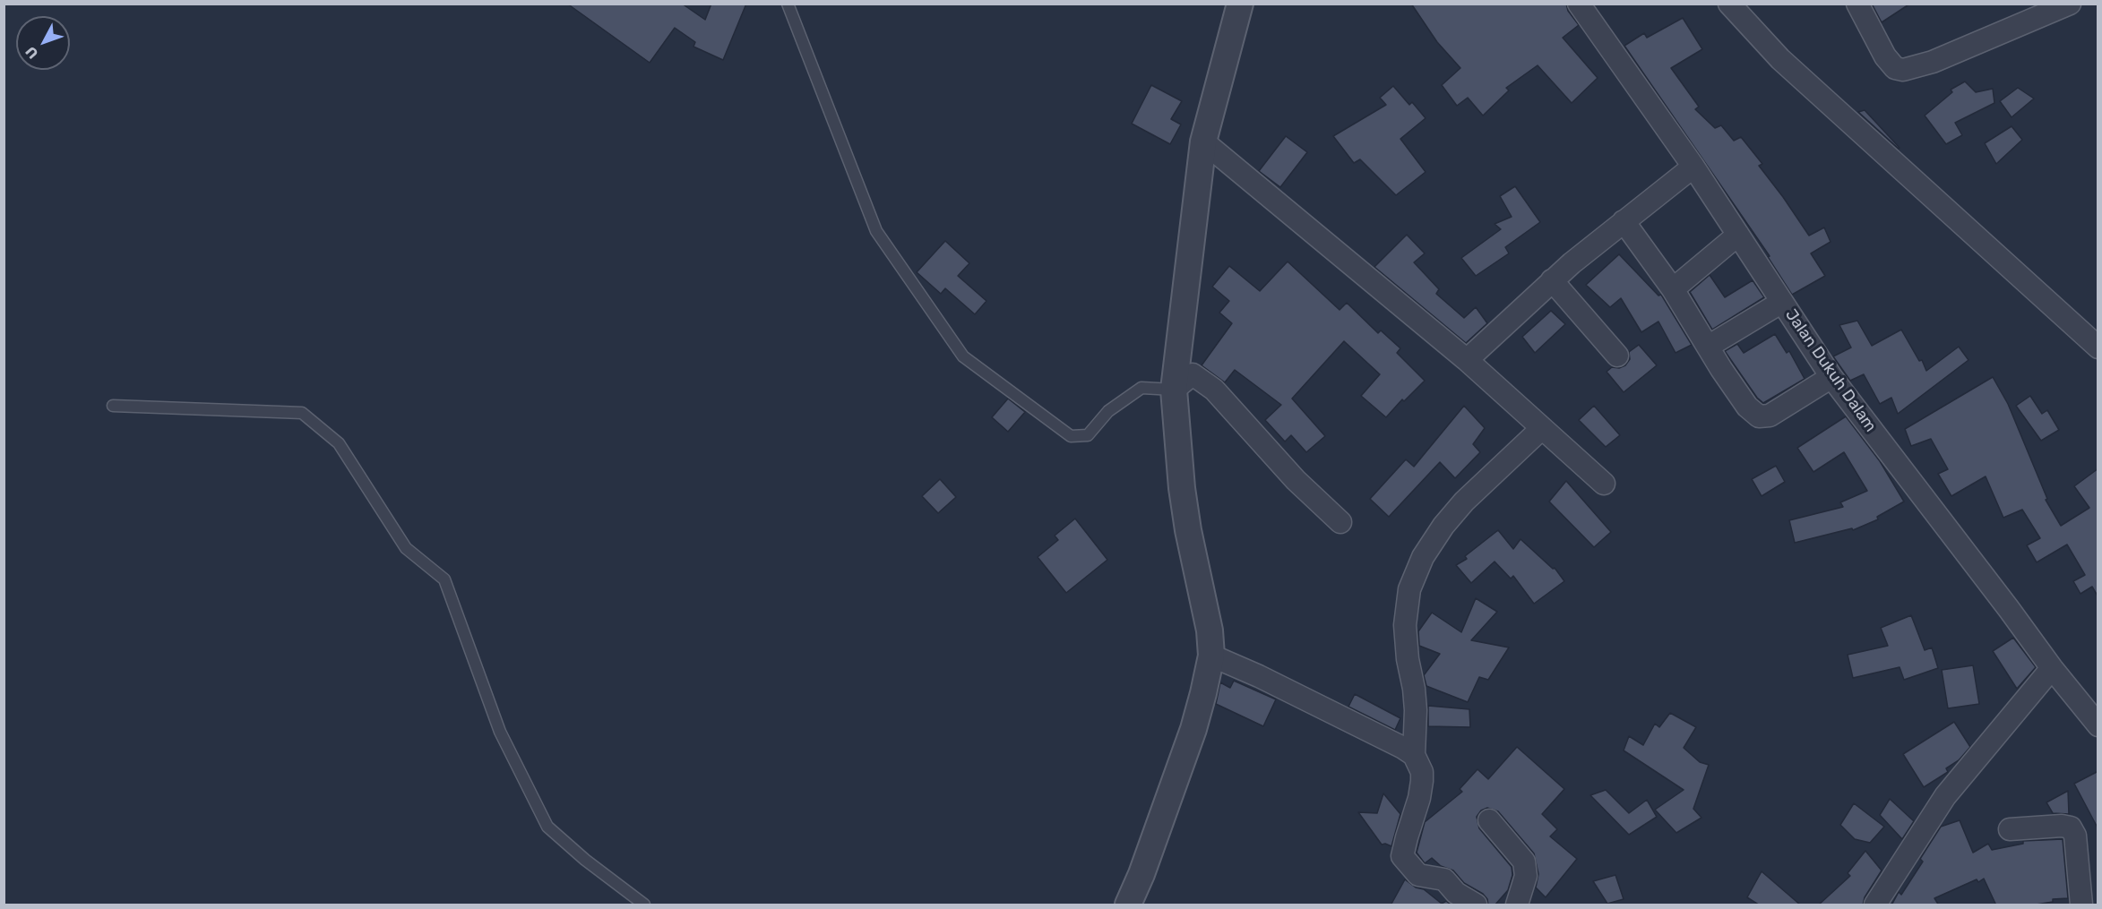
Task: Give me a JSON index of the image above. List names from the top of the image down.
{
  "streets": {
    "street": ["Jalan Dukuh Dalam"]
  },
  "north": "bottom left"
}
